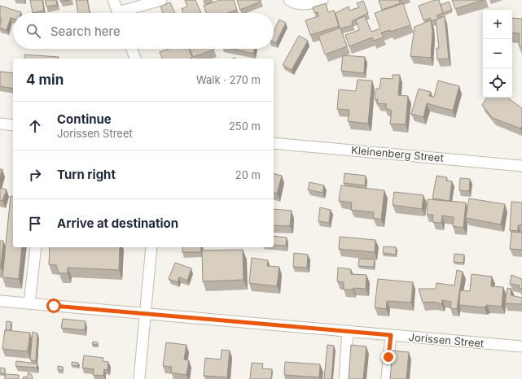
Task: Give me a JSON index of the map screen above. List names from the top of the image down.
{
  "streets": {
    "street": ["Kleinenberg Street", "Jorissen Street"]
  },
  "page": {
    "map_buttons": ["+", "−"],
    "search": "Search here",
    "heading": ["4 min", "Walk · 270 m"],
    "list": [
      ["Continue", "Jorissen Street", "250 m"],
      ["Turn right", "20 m"],
      "Arrive at destination"
    ]
  }
}
